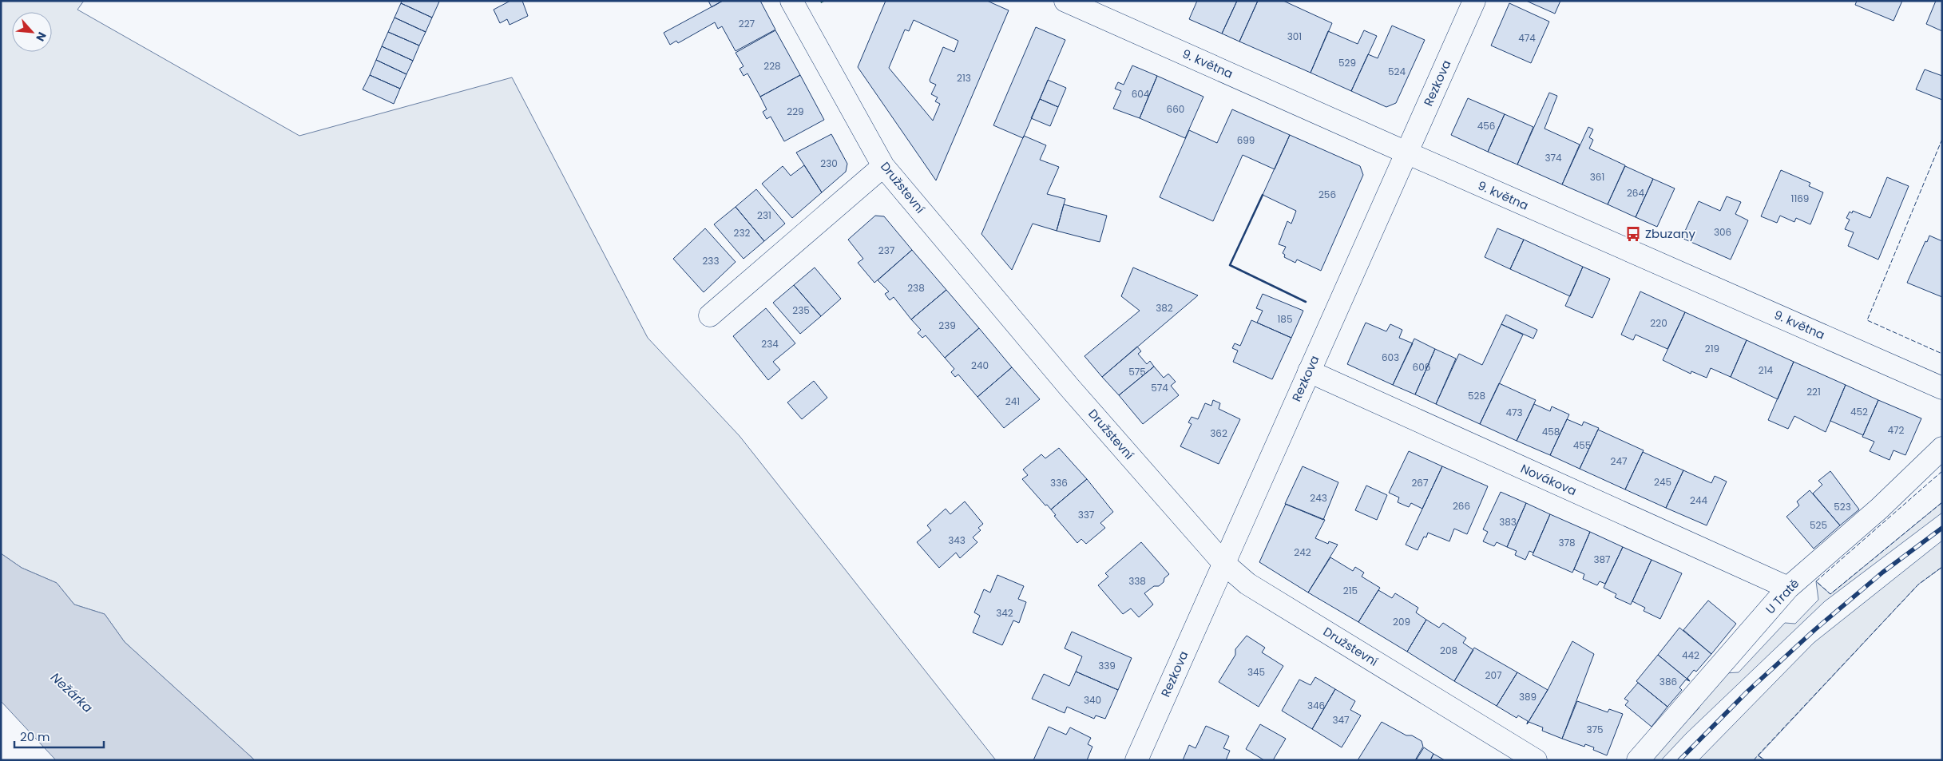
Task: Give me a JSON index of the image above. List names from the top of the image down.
{
  "streets": {
    "street": [
      "9. května",
      "Rezkova",
      "Družstevní",
      "Novákova",
      "U Tratě"
    ]
  },
  "crossings": [
    ["9. května", "Rezkova"],
    ["Rezkova", "Družstevní"],
    ["Rezkova", "Novákova"],
    ["Novákova", "U Tratě"]
  ],
  "water": ["Nežárka"],
  "places": {
    "bus stop": ["Zbuzany"]
  },
  "house_numbers": [
    "227",
    "301",
    "474",
    "529",
    "228",
    "524",
    "213",
    "604",
    "660",
    "229",
    "456",
    "699",
    "374",
    "230",
    "361",
    "264",
    "256",
    "1169",
    "231",
    "306",
    "232",
    "237",
    "233",
    "238",
    "382",
    "235",
    "185",
    "220",
    "239",
    "234",
    "219",
    "603",
    "240",
    "606",
    "214",
    "575",
    "574",
    "221",
    "528",
    "241",
    "452",
    "473",
    "472",
    "458",
    "362",
    "455",
    "247",
    "245",
    "336",
    "267",
    "243",
    "244",
    "266",
    "523",
    "337",
    "383",
    "525",
    "343",
    "378",
    "242",
    "387",
    "338",
    "215",
    "342",
    "209",
    "208",
    "442",
    "339",
    "345",
    "207",
    "386",
    "389",
    "340",
    "346",
    "347",
    "375"
  ],
  "scale_bar": "20 m",
  "north": "bottom right"
}
